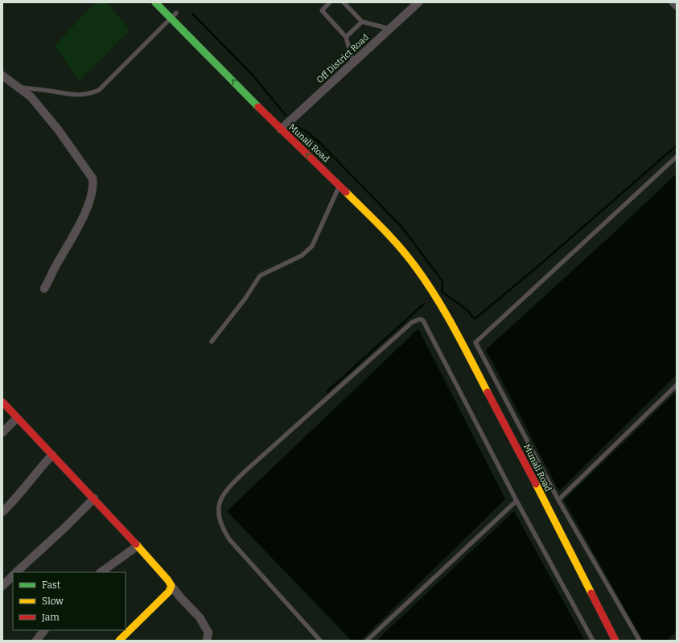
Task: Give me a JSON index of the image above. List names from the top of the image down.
{
  "streets": {
    "main road": ["Munali Road"],
    "street": ["Off District Road"]
  },
  "crossings": [
    ["Off District Road", "Munali Road"]
  ],
  "legend": ["Fast", "Slow", "Jam"]
}
